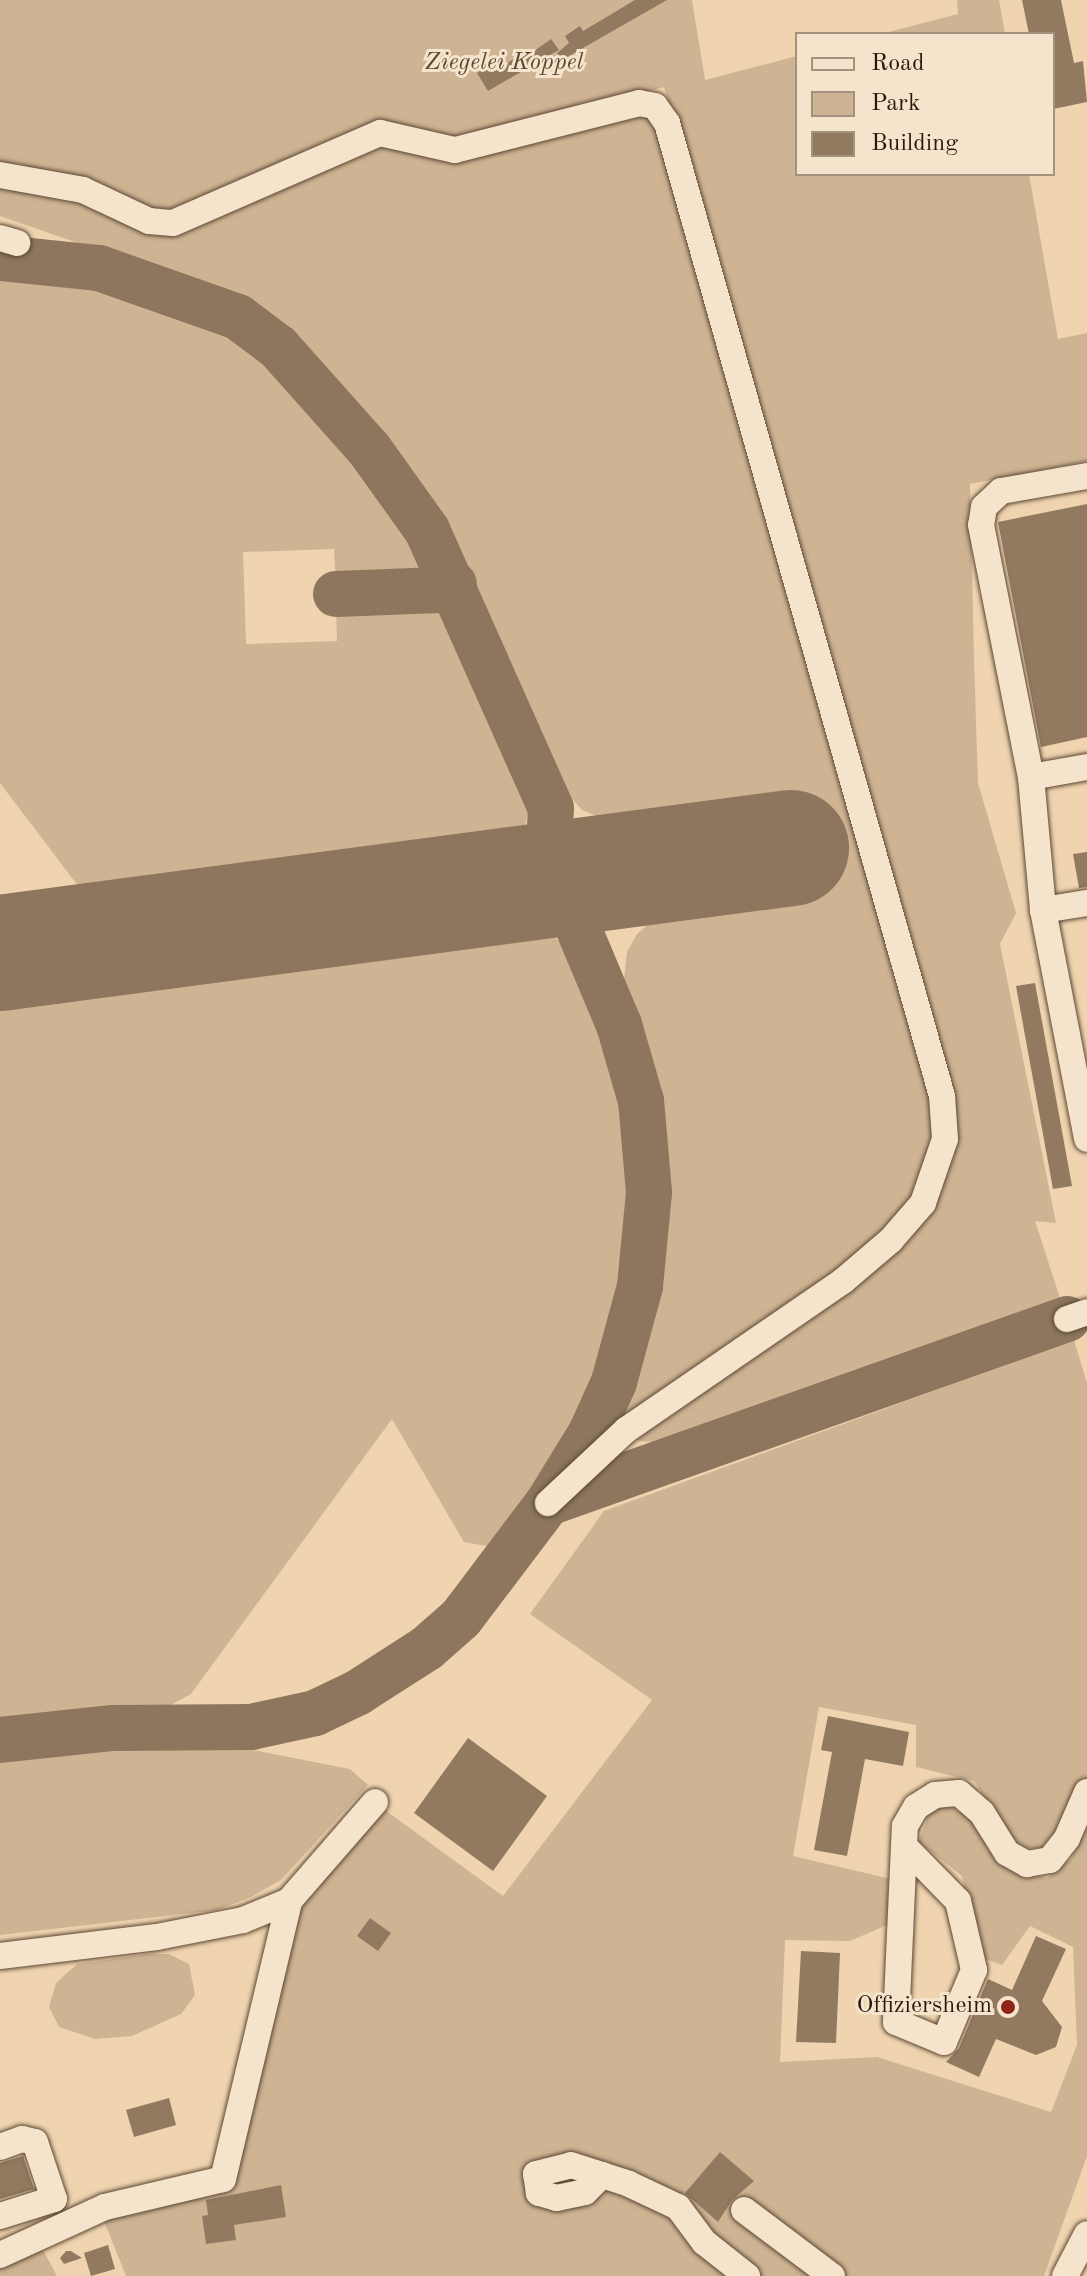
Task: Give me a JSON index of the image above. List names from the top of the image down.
{
  "parks": ["Ziegelei Koppel"],
  "places": ["Offiziersheim"],
  "legend": ["Road", "Park", "Building"]
}
